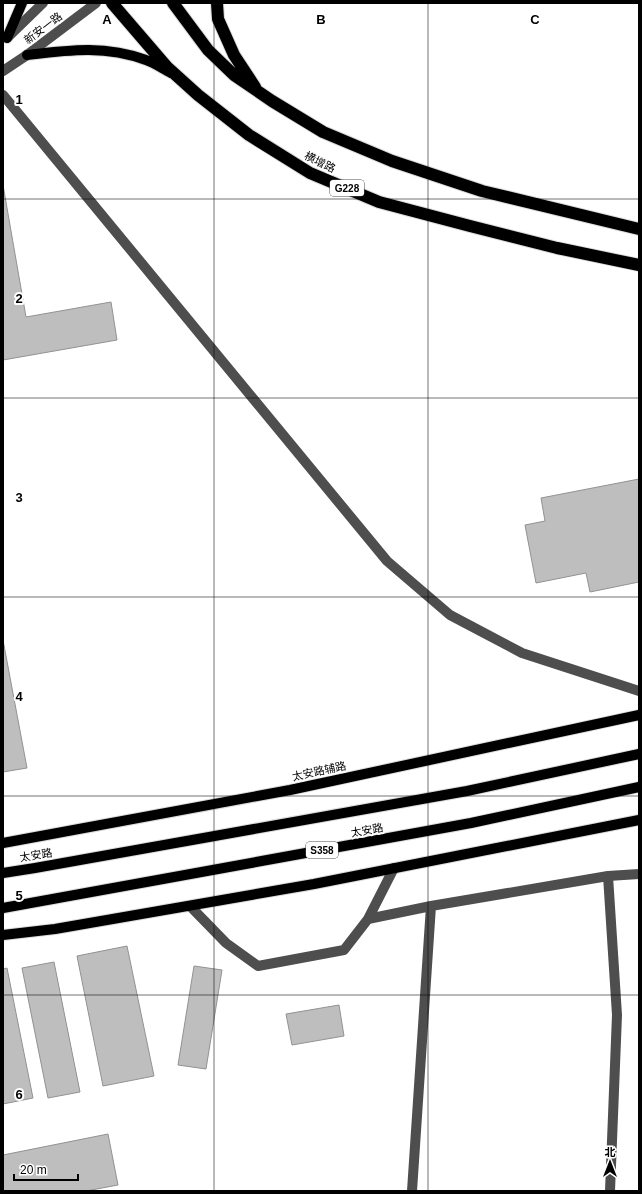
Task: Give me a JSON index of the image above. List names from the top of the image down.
{
  "streets": {
    "highway": ["横增路", "G228"],
    "main road": ["太安路辅路", "太安路", "S358"],
    "street": ["新安一路"]
  },
  "scale_bar": "20 m",
  "north": "top",
  "grid": {
    "columns": ["A", "B", "C"],
    "rows": [
      "1",
      "2",
      "3",
      "4",
      "5",
      "6"
    ]
  }
}
